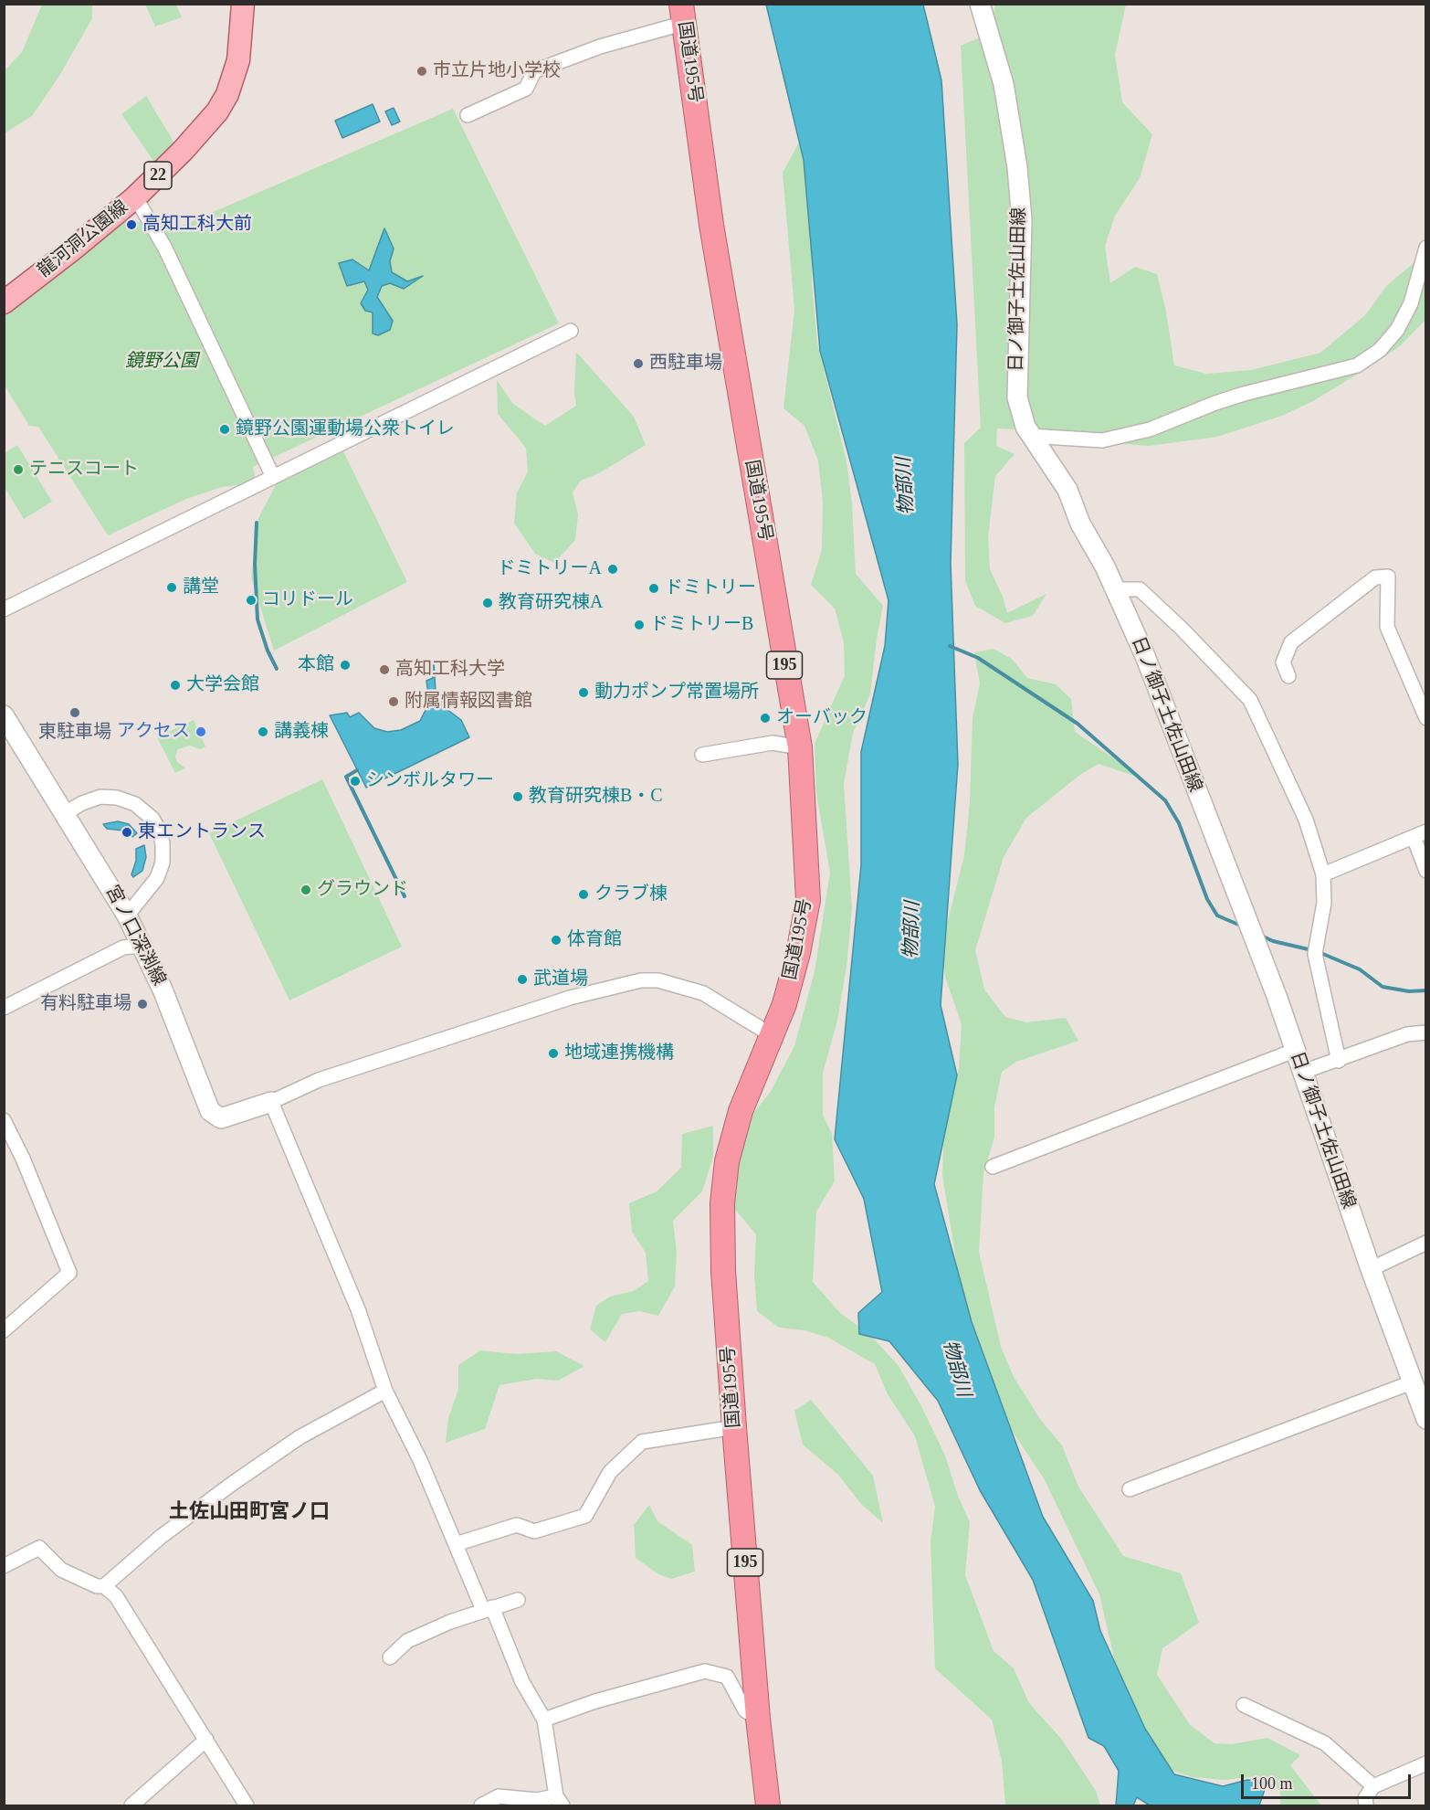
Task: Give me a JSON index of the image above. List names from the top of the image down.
{
  "streets": {
    "highway": ["国道195号", "195"],
    "main road": [
      "22",
      "龍河洞公園線",
      "日ノ御子土佐山田線",
      "宮ノ口深渕線"
    ]
  },
  "districts": ["土佐山田町宮ノ口"],
  "water": ["物部川"],
  "parks": ["鏡野公園"],
  "places": [
    "市立片地小学校",
    "高知工科大前",
    "西駐車場",
    "鏡野公園運動場公衆トイレ",
    "テニスコート",
    "ドミトリーA",
    "講堂",
    "ドミトリー",
    "コリドール",
    "教育研究棟A",
    "ドミトリーB",
    "本館",
    "高知工科大学",
    "大学会館",
    "動力ポンプ常置場所",
    "附属情報図書館",
    "東駐車場",
    "オーバック",
    "アクセス",
    "講義棟",
    "シンボルタワー",
    "教育研究棟B・C",
    "東エントランス",
    "グラウンド",
    "クラブ棟",
    "体育館",
    "武道場",
    "有料駐車場",
    "地域連携機構"
  ],
  "scale_bar": "100 m"
}
